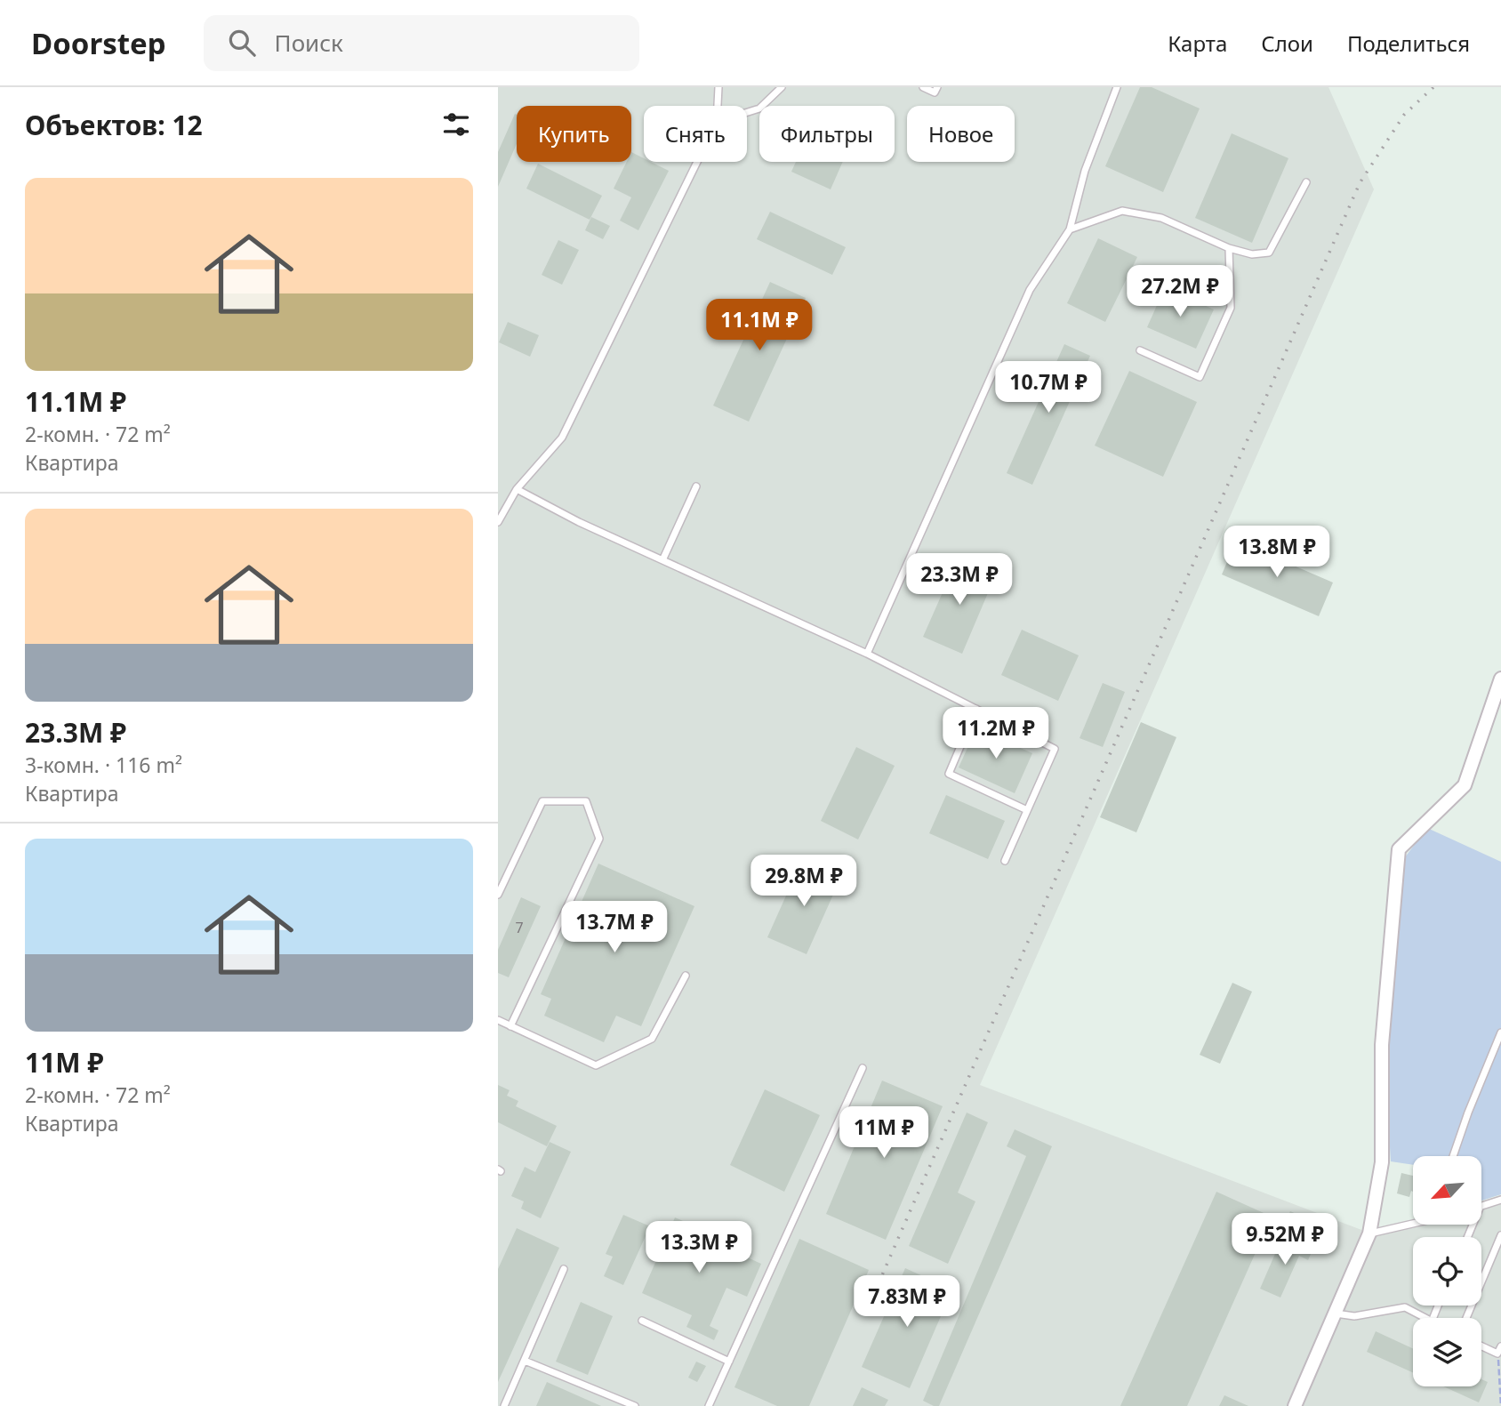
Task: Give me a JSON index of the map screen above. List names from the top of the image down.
{
  "house_numbers": ["7"],
  "north": "bottom left",
  "page": {
    "header": "Doorstep",
    "search": "Поиск",
    "nav": ["Карта", "Слои", "Поделиться"],
    "heading": "Объектов: 12",
    "chip": [
      "Купить",
      "Снять",
      "Фильтры",
      "Новое"
    ],
    "list": [
      {
        "name": "11.1M ₽",
        "note": "2-комн. · 72 m² · Квартира"
      },
      {
        "name": "23.3M ₽",
        "note": "3-комн. · 116 m² · Квартира"
      },
      {
        "name": "11M ₽",
        "note": "2-комн. · 72 m² · Квартира"
      }
    ],
    "price": [
      "27.2M ₽",
      "11.1M ₽",
      "10.7M ₽",
      "13.8M ₽",
      "23.3M ₽",
      "11.2M ₽",
      "29.8M ₽",
      "13.7M ₽",
      "11M ₽",
      "9.52M ₽",
      "13.3M ₽",
      "7.83M ₽"
    ]
  }
}
